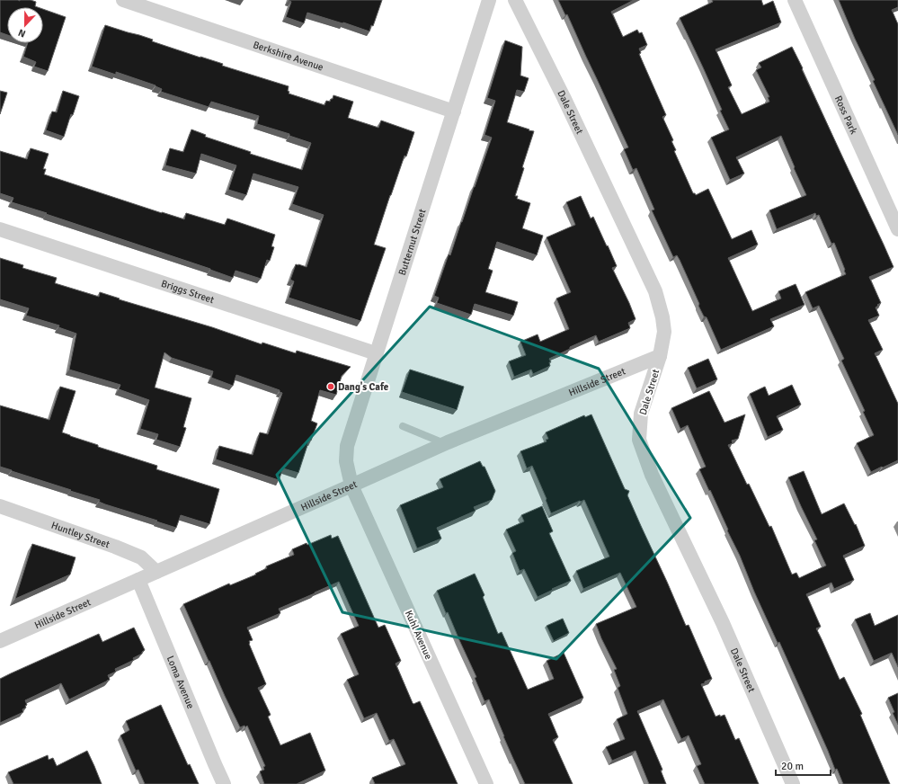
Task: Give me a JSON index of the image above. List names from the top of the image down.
{
  "streets": {
    "street": [
      "Berkshire Avenue",
      "Dale Street",
      "Ross Park",
      "Butternut Street",
      "Briggs Street",
      "Hillside Street",
      "Huntley Street",
      "Kuhl Avenue",
      "Loma Avenue"
    ]
  },
  "crossings": [
    ["Berkshire Avenue", "Butternut Street"],
    ["Dale Street", "Hillside Street"],
    ["Butternut Street", "Briggs Street"],
    ["Butternut Street", "Hillside Street"],
    ["Butternut Street", "Kuhl Avenue"],
    ["Hillside Street", "Huntley Street"],
    ["Hillside Street", "Kuhl Avenue"],
    ["Hillside Street", "Loma Avenue"]
  ],
  "places": ["Dang's Cafe"],
  "scale_bar": "20 m",
  "north": "bottom"
}
